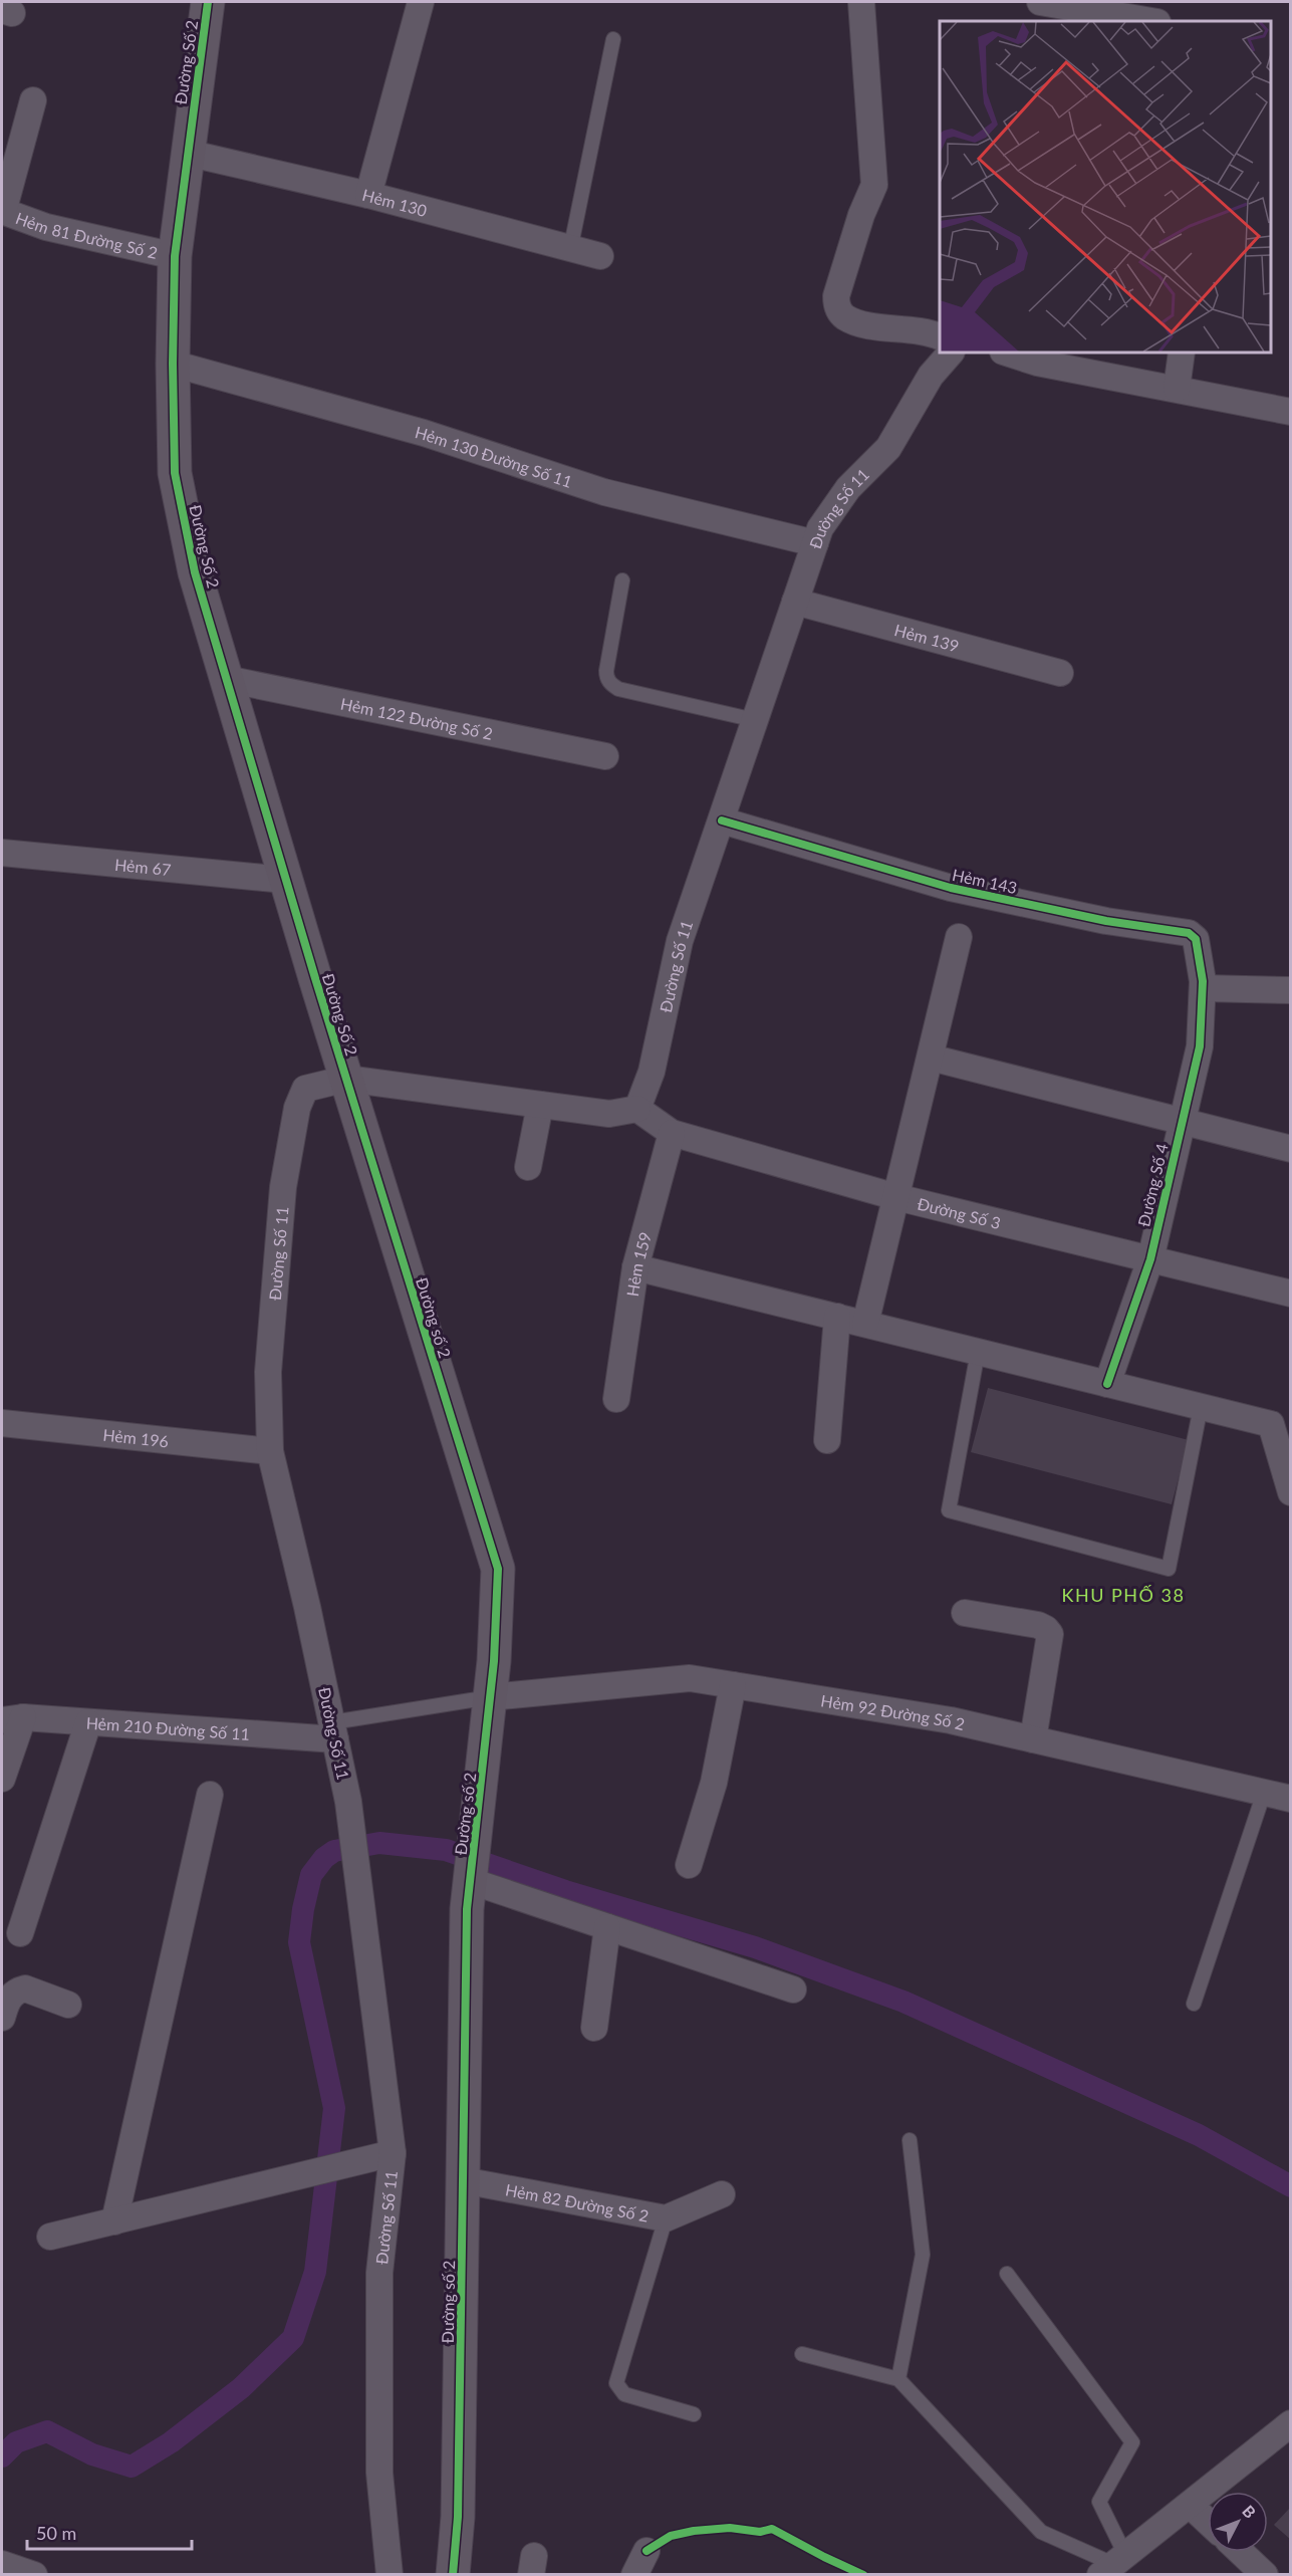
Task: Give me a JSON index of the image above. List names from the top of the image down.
{
  "streets": {
    "street": [
      "Đường Số 2",
      "Hẻm 130",
      "Hẻm 81 Đường Số 2",
      "Hẻm 130 Đường Số 11",
      "Đường Số 11",
      "Hẻm 139",
      "Hẻm 122 Đường Số 2",
      "Hẻm 67",
      "Hẻm 143",
      "Đường Số 4",
      "Đường Số 3",
      "Hẻm 159",
      "Đường số 2",
      "Hẻm 196",
      "Hẻm 92 Đường Số 2",
      "Hẻm 210 Đường Số 11",
      "Hẻm 82 Đường Số 2"
    ]
  },
  "crossings": [
    ["Đường Số 2", "Hẻm 130"],
    ["Đường Số 2", "Hẻm 81 Đường Số 2"],
    ["Đường Số 2", "Hẻm 130 Đường Số 11"],
    ["Đường Số 2", "Đường Số 11"],
    ["Đường Số 2", "Hẻm 122 Đường Số 2"],
    ["Đường Số 2", "Hẻm 67"],
    ["Đường Số 2", "Đường số 2"],
    ["Hẻm 130 Đường Số 11", "Đường Số 11"],
    ["Đường Số 11", "Hẻm 139"],
    ["Đường Số 11", "Hẻm 143"],
    ["Đường Số 11", "Đường Số 3"],
    ["Đường Số 11", "Đường số 2"],
    ["Đường Số 11", "Hẻm 196"],
    ["Đường Số 11", "Hẻm 210 Đường Số 11"],
    ["Hẻm 143", "Đường Số 4"],
    ["Đường Số 4", "Đường Số 3"],
    ["Đường Số 3", "Hẻm 159"],
    ["Đường số 2", "Hẻm 92 Đường Số 2"],
    ["Đường số 2", "Hẻm 82 Đường Số 2"]
  ],
  "districts": ["KHU PHỐ 38"],
  "scale_bar": "50 m",
  "north": "top right"
}
